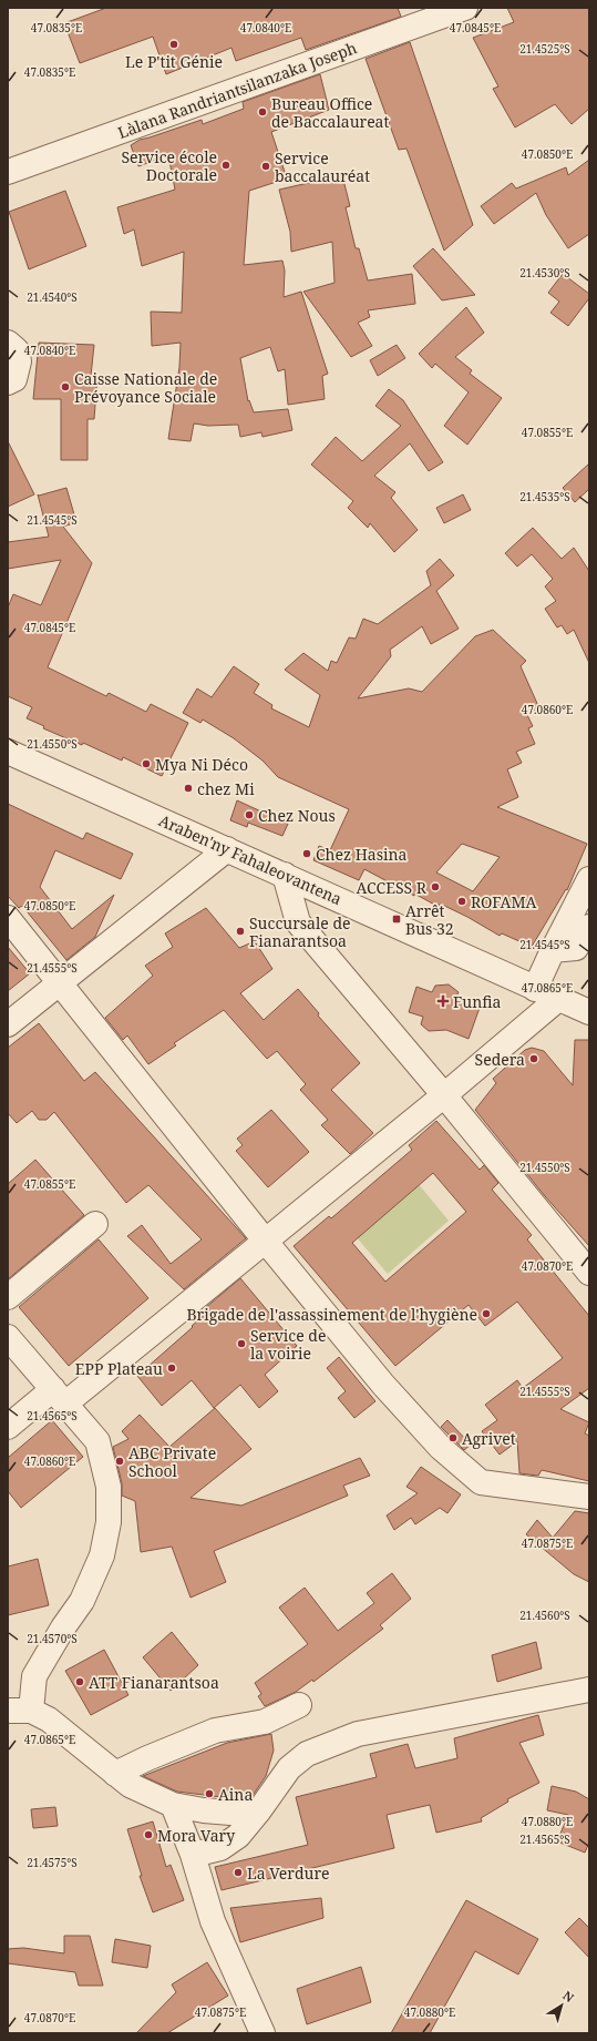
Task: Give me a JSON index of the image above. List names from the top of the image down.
{
  "streets": {
    "street": ["Làlana Randriantsilanzaka Joseph", "Araben'ny Fahaleovantena"]
  },
  "places": {
    "other": [
      "Le P'tit Génie",
      "Bureau Office de Baccalaureat",
      "Service école Doctorale",
      "Service baccalauréat",
      "Caisse Nationale de Prévoyance Sociale",
      "Mya Ni Déco",
      "chez Mi",
      "Chez Nous",
      "Chez Hasina",
      "ACCESS R",
      "ROFAMA",
      "Succursale de Fianarantsoa",
      "Sedera",
      "Brigade de l'assassinement de l'hygiène",
      "Service de la voirie",
      "EPP Plateau",
      "Agrivet",
      "ABC Private School",
      "ATT Fianarantsoa",
      "Aina",
      "Mora Vary",
      "La Verdure"
    ],
    "transit": ["Arrêt Bus 32"],
    "health": ["Funfia"]
  },
  "north": "top right",
  "coordinates": [
    "47.0835°E",
    "47.0840°E",
    "47.0845°E",
    "21.4525°S",
    "47.0850°E",
    "21.4530°S",
    "21.4540°S",
    "47.0855°E",
    "21.4535°S",
    "21.4545°S",
    "47.0860°E",
    "21.4550°S",
    "21.4555°S",
    "47.0865°E",
    "47.0870°E",
    "21.4565°S",
    "47.0875°E",
    "21.4560°S",
    "21.4570°S",
    "47.0880°E",
    "21.4575°S"
  ]
}
